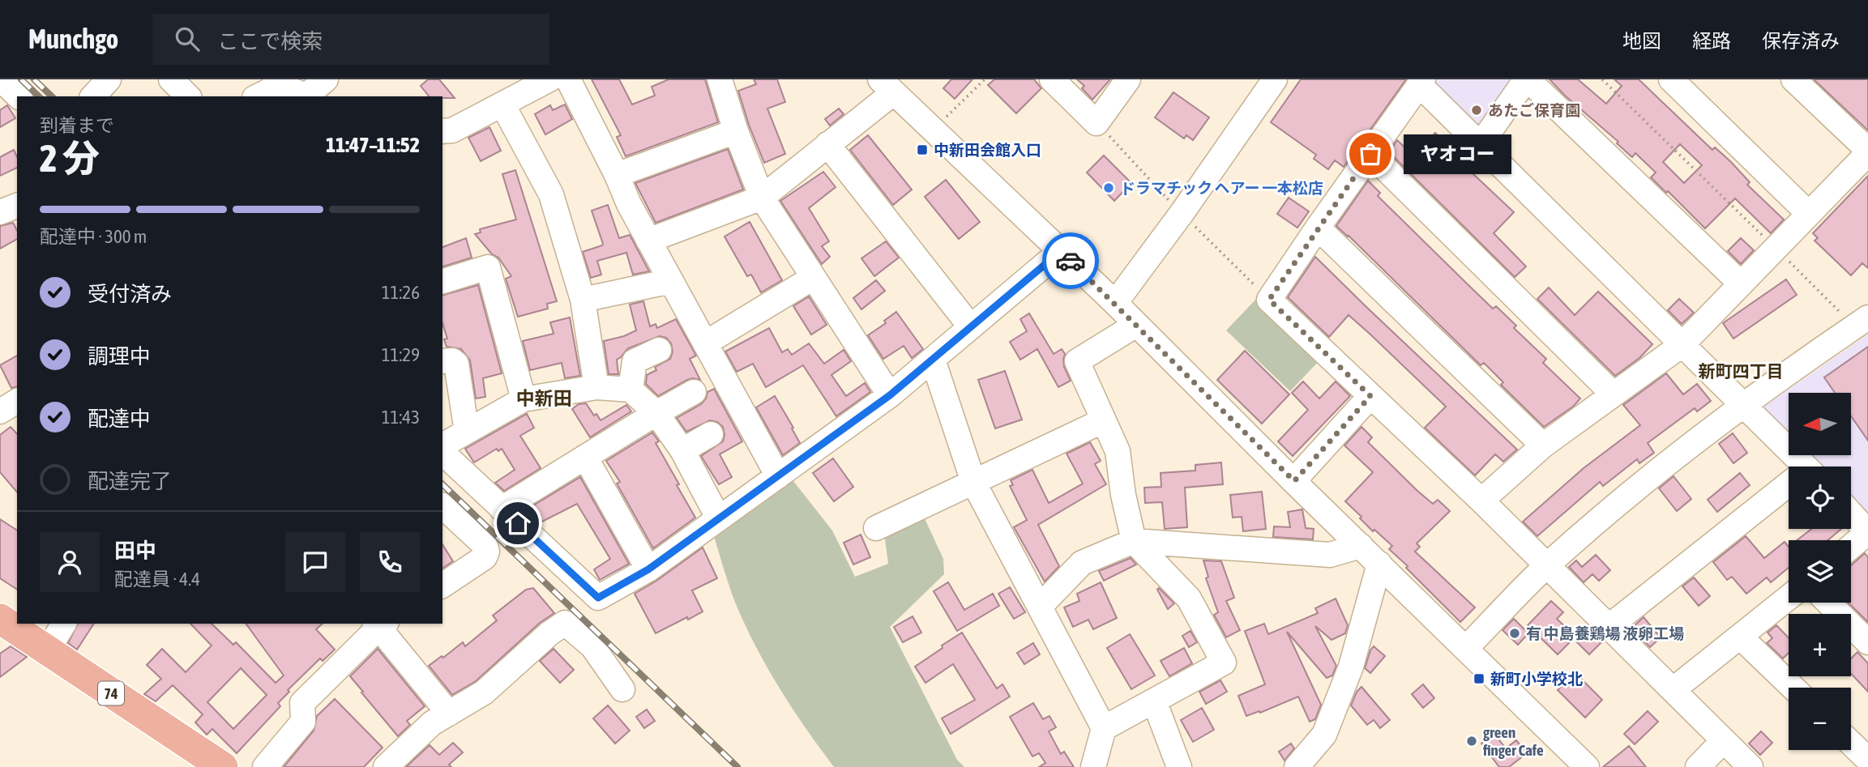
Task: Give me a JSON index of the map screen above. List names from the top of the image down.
{
  "streets": {
    "main road": ["74"]
  },
  "districts": ["新町四丁目", "中新田"],
  "places": {
    "other": [
      "あたご保育園",
      "ヤオコー",
      "ドラマチック ヘアー 一本松店",
      "有 中島養鶏場 液卵工場",
      "green finger Cafe"
    ],
    "transit": ["中新田会館入口", "新町小学校北"]
  },
  "north": "left",
  "page": {
    "header": "Munchgo",
    "search": "ここで検索",
    "nav": ["地図", "経路", "保存済み"],
    "heading": ["2 分", "到着まで", "11:47–11:52"],
    "panel": ["田中", "配達員 · 4.4"],
    "bubble": "ヤオコー",
    "bar": "配達中 · 300 m",
    "list": [
      ["受付済み", "11:26"],
      ["調理中", "11:29"],
      ["配達中", "11:43"],
      "配達完了"
    ],
    "map_buttons": ["+", "−"]
  }
}
